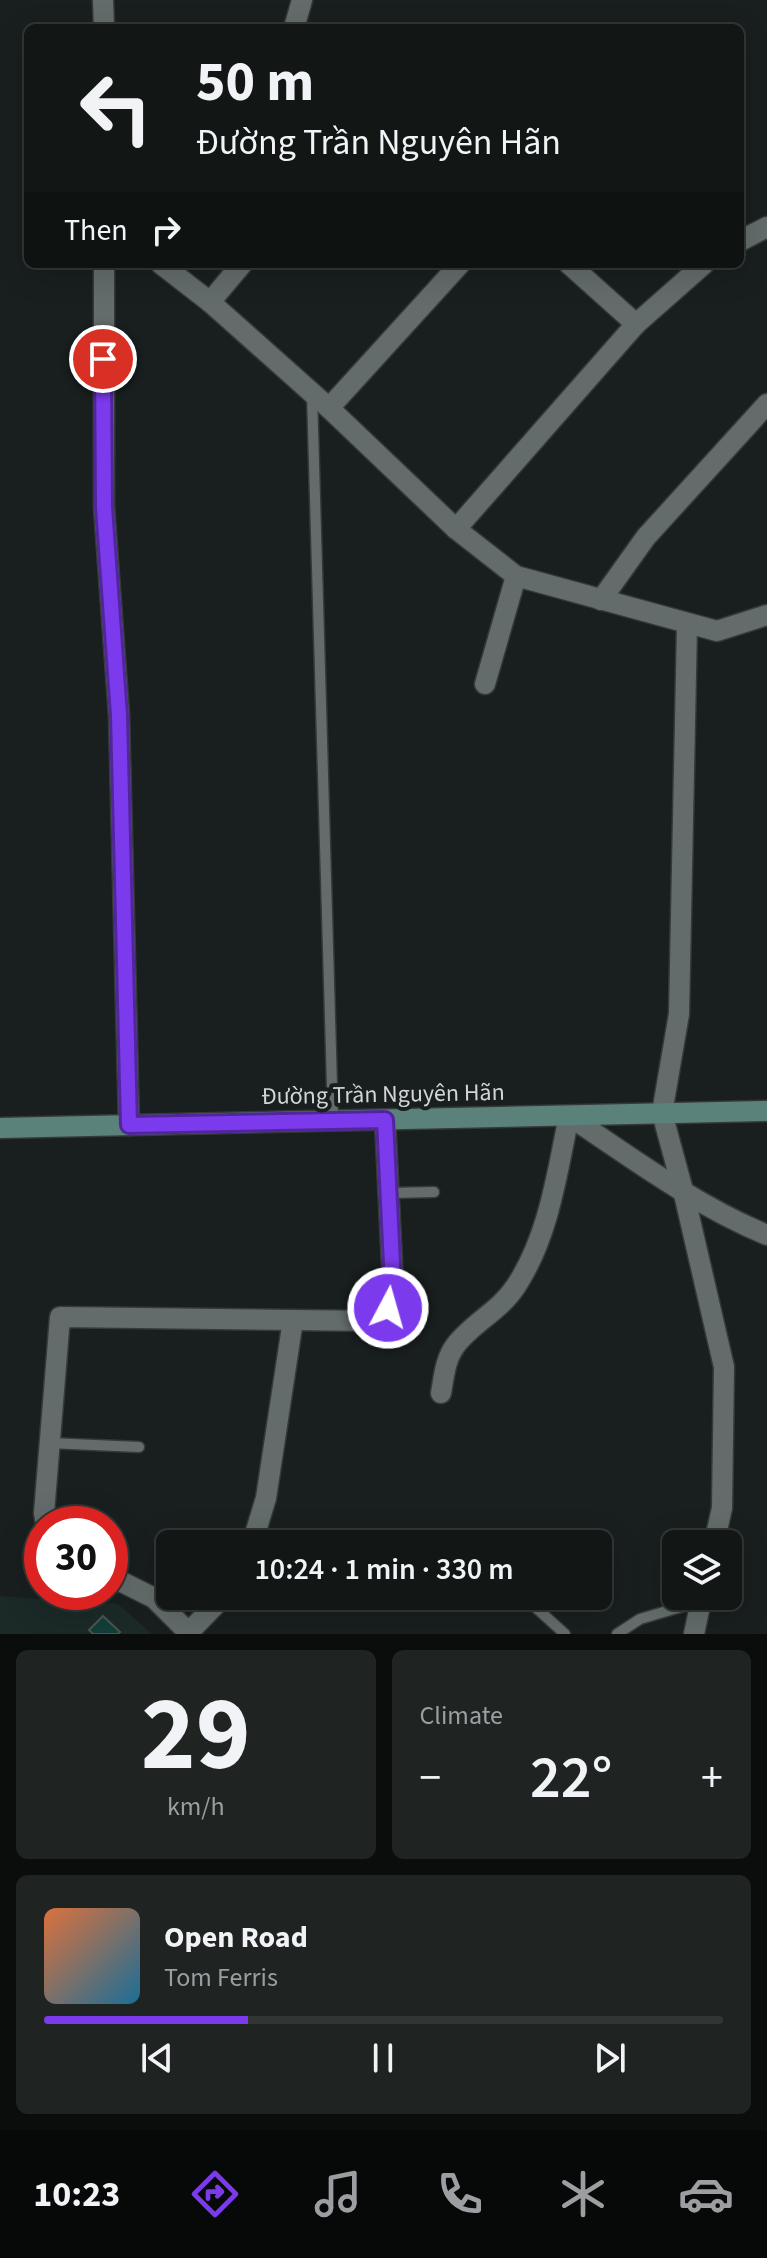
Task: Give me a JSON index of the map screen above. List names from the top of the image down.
{
  "streets": {
    "street": ["Đường Trần Nguyên Hãn"]
  },
  "page": {
    "turn": ["50 m", "Đường Trần Nguyên Hãn"],
    "then": "Then",
    "limit": "30",
    "trip": "10:24 · 1 min · 330 m",
    "tile": [
      ["29", "km/h"],
      "Climate"
    ],
    "heat": ["−", "22°", "+"],
    "song": ["Open Road", "Tom Ferris"],
    "tabs": "10:23"
  }
}
